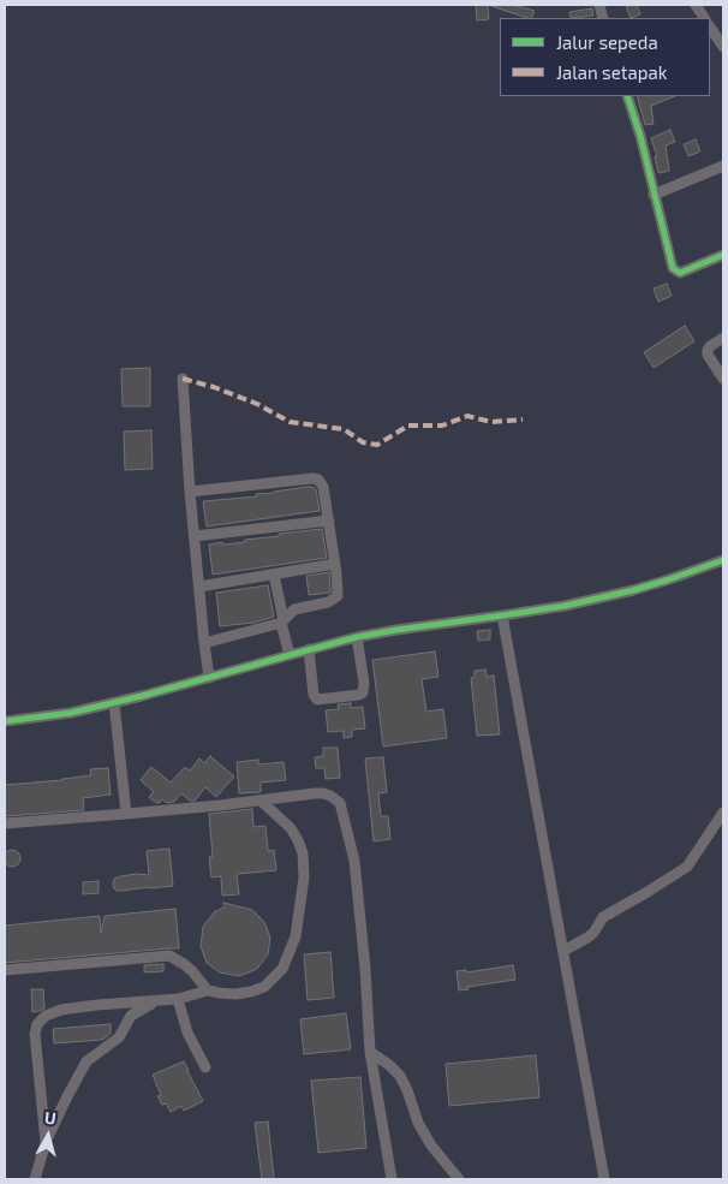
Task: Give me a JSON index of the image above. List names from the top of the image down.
{
  "legend": ["Jalur sepeda", "Jalan setapak"],
  "north": "top"
}
